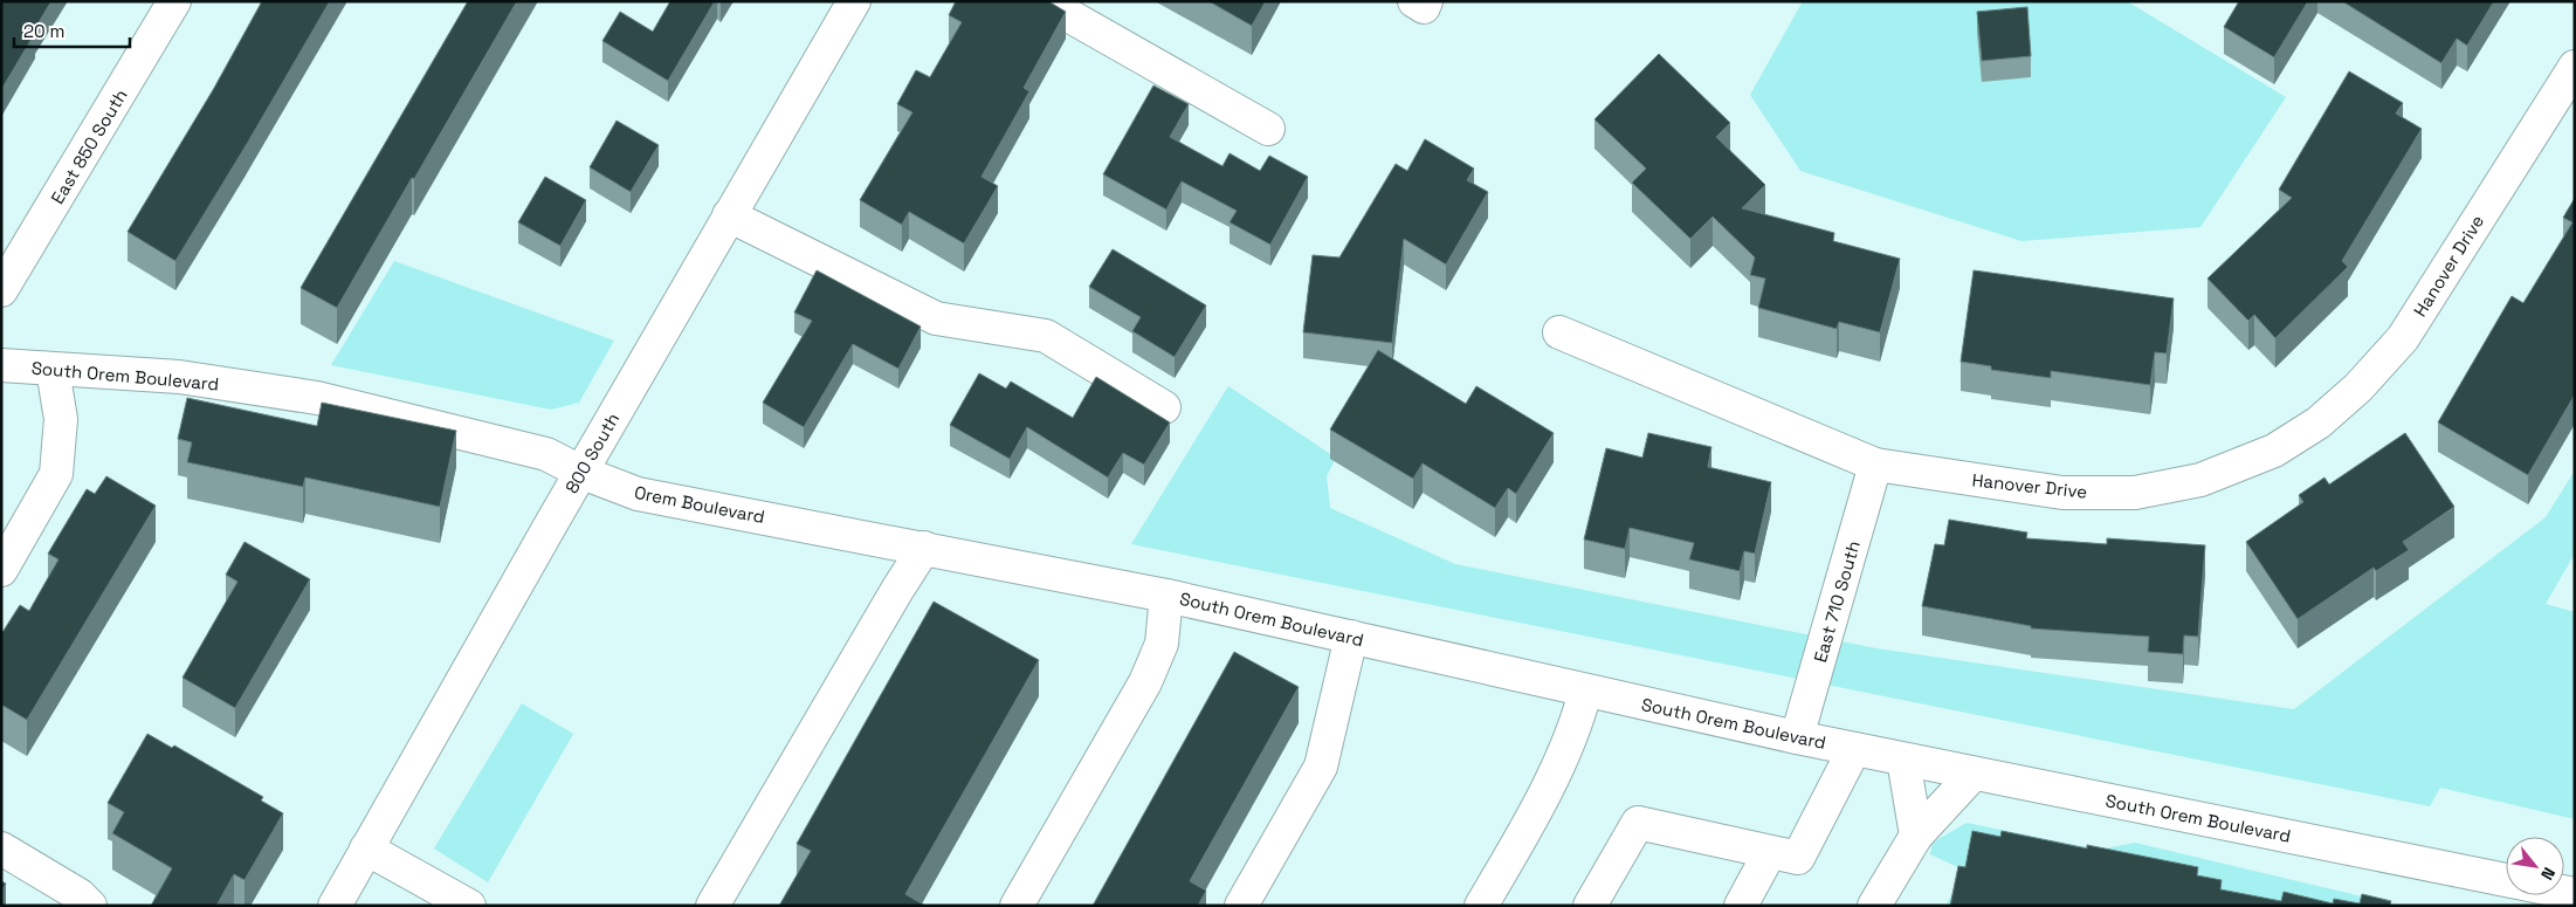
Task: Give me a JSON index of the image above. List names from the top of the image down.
{
  "streets": {
    "street": [
      "East 850 South",
      "Hanover Drive",
      "South Orem Boulevard",
      "800 South",
      "Orem Boulevard",
      "East 710 South"
    ]
  },
  "crossings": [
    ["Hanover Drive", "East 710 South"],
    ["South Orem Boulevard", "Orem Boulevard"],
    ["South Orem Boulevard", "East 710 South"],
    ["800 South", "Orem Boulevard"]
  ],
  "scale_bar": "20 m",
  "north": "bottom right"
}
